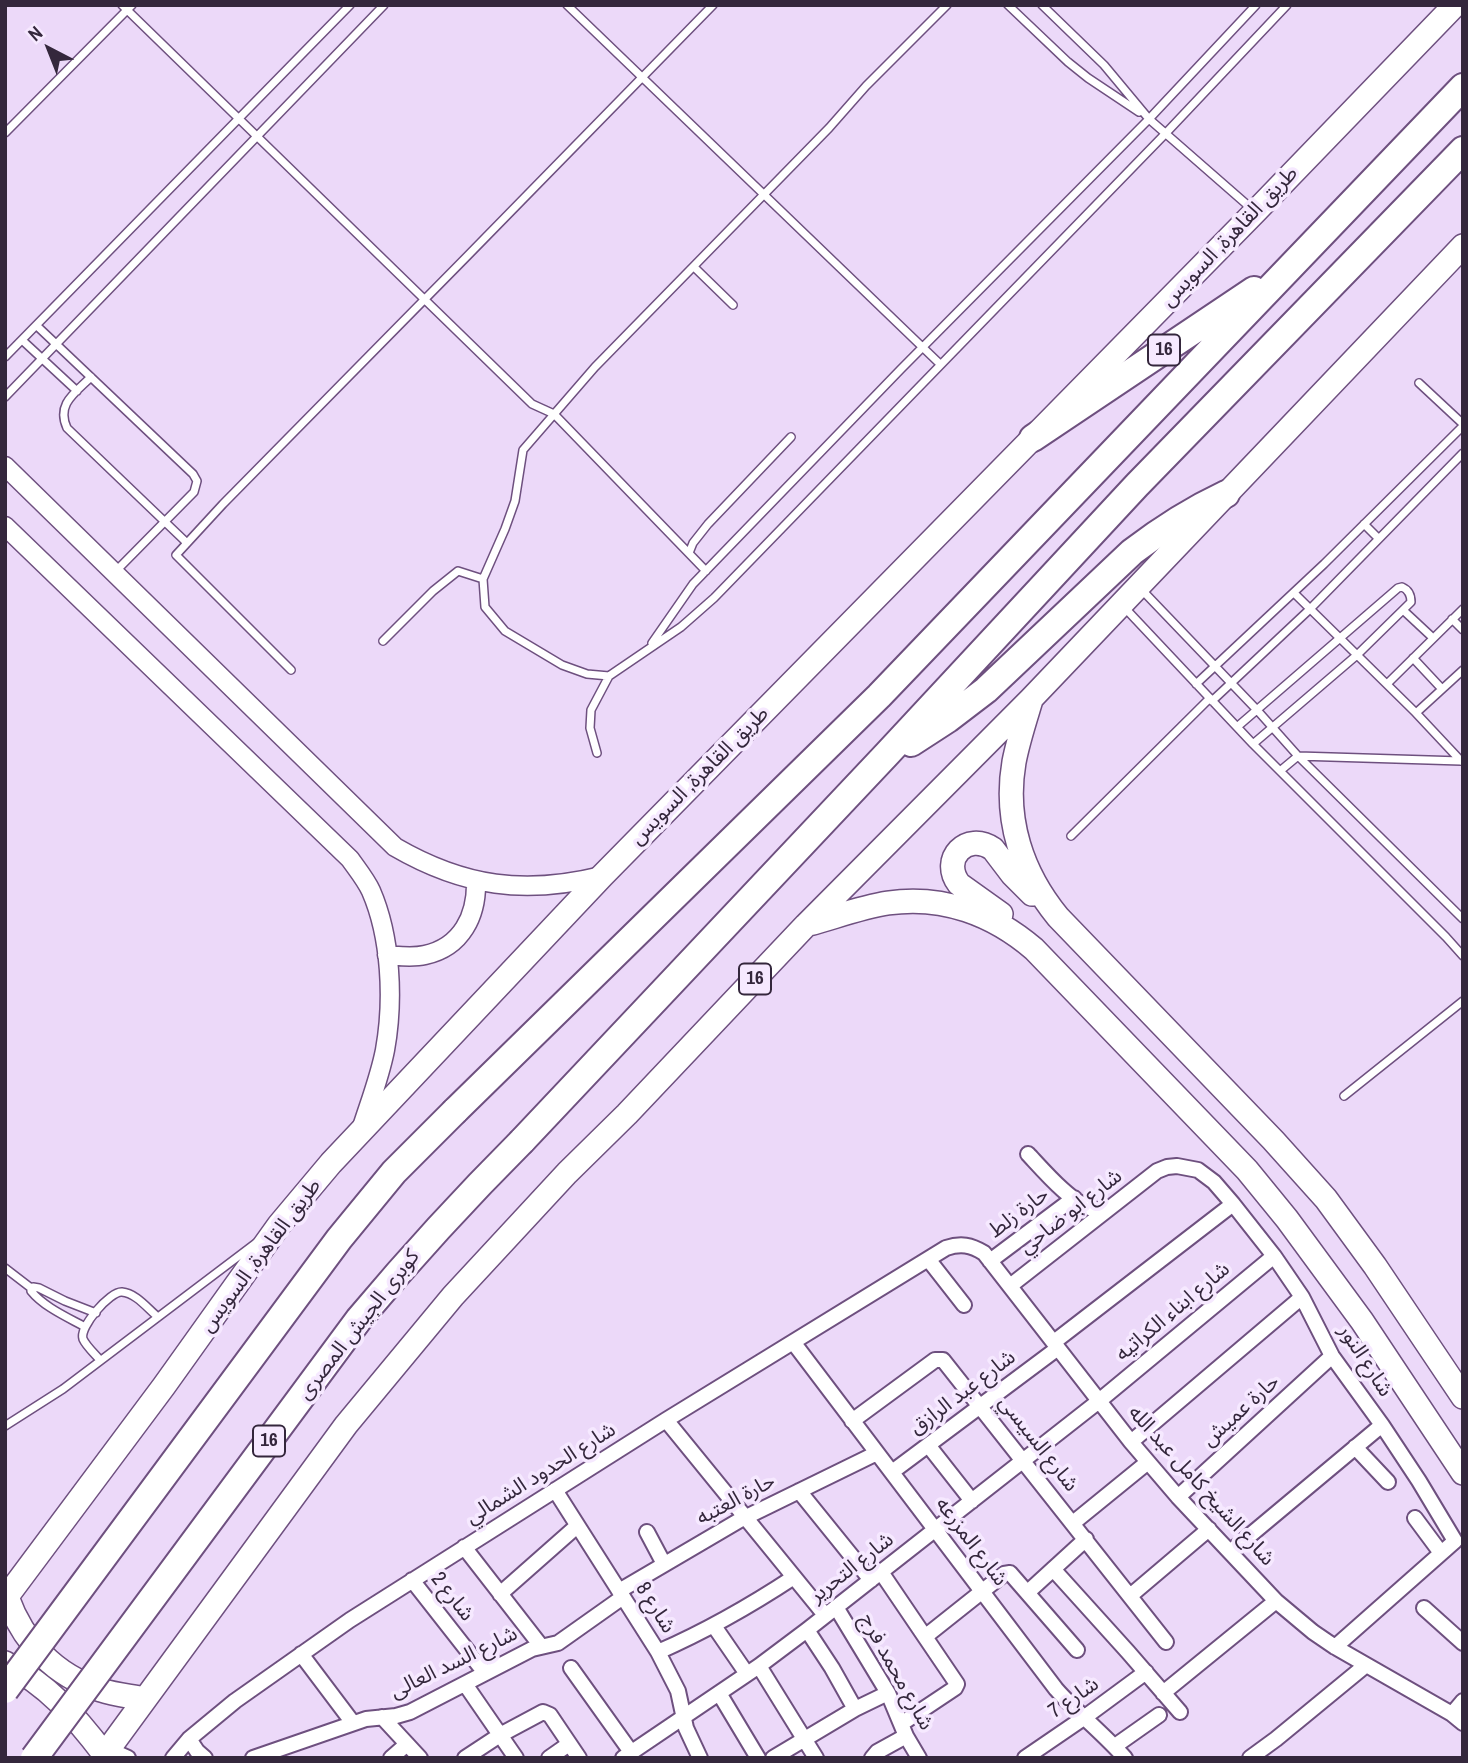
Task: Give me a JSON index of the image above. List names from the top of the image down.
{
  "streets": {
    "highway": ["16", "كوبرى الجيش المصرى"],
    "main road": ["طريق القاهرة, السويس"],
    "street": [
      "شارع ابو ضاحي",
      "حارة زلط",
      "شارع ابناء الكراتيه",
      "شارع النور",
      "شارع عبد الرازق",
      "حارة عميش",
      "شارع السيسي",
      "شارع الحدود الشمالي",
      "شارع الشيخ كامل عبد الله",
      "حارة العتبه",
      "شارع المزرعه",
      "شارع التحرير",
      "شارع 2",
      "شارع 8",
      "شارع السد العالى",
      "شارع محمد فرج",
      "شارع 7"
    ]
  },
  "crossings": [
    ["طريق القاهرة, السويس", "16"],
    ["16", "كوبرى الجيش المصرى"],
    ["شارع ابو ضاحي", "شارع النور"],
    ["شارع ابو ضاحي", "شارع الشيخ كامل عبد الله"],
    ["حارة زلط", "شارع الشيخ كامل عبد الله"],
    ["شارع ابناء الكراتيه", "شارع النور"],
    ["شارع ابناء الكراتيه", "شارع الشيخ كامل عبد الله"],
    ["شارع ابناء الكراتيه", "شارع التحرير"],
    ["شارع النور", "حارة عميش"],
    ["شارع عبد الرازق", "شارع السيسي"],
    ["شارع عبد الرازق", "شارع الشيخ كامل عبد الله"],
    ["شارع عبد الرازق", "شارع المزرعه"],
    ["حارة عميش", "شارع الشيخ كامل عبد الله"],
    ["شارع السيسي", "شارع المزرعه"],
    ["شارع السيسي", "شارع التحرير"],
    ["شارع الحدود الشمالي", "شارع الشيخ كامل عبد الله"],
    ["شارع الحدود الشمالي", "شارع المزرعه"],
    ["شارع الحدود الشمالي", "شارع 2"],
    ["شارع الحدود الشمالي", "شارع 8"],
    ["شارع الحدود الشمالي", "شارع محمد فرج"],
    ["شارع الشيخ كامل عبد الله", "شارع التحرير"],
    ["حارة العتبه", "شارع المزرعه"],
    ["حارة العتبه", "شارع 8"],
    ["حارة العتبه", "شارع السد العالى"],
    ["حارة العتبه", "شارع محمد فرج"],
    ["شارع المزرعه", "شارع التحرير"],
    ["شارع المزرعه", "شارع 7"],
    ["شارع التحرير", "شارع 8"],
    ["شارع التحرير", "شارع محمد فرج"],
    ["شارع 2", "شارع السد العالى"],
    ["شارع 8", "شارع السد العالى"]
  ],
  "north": "top left"
}
